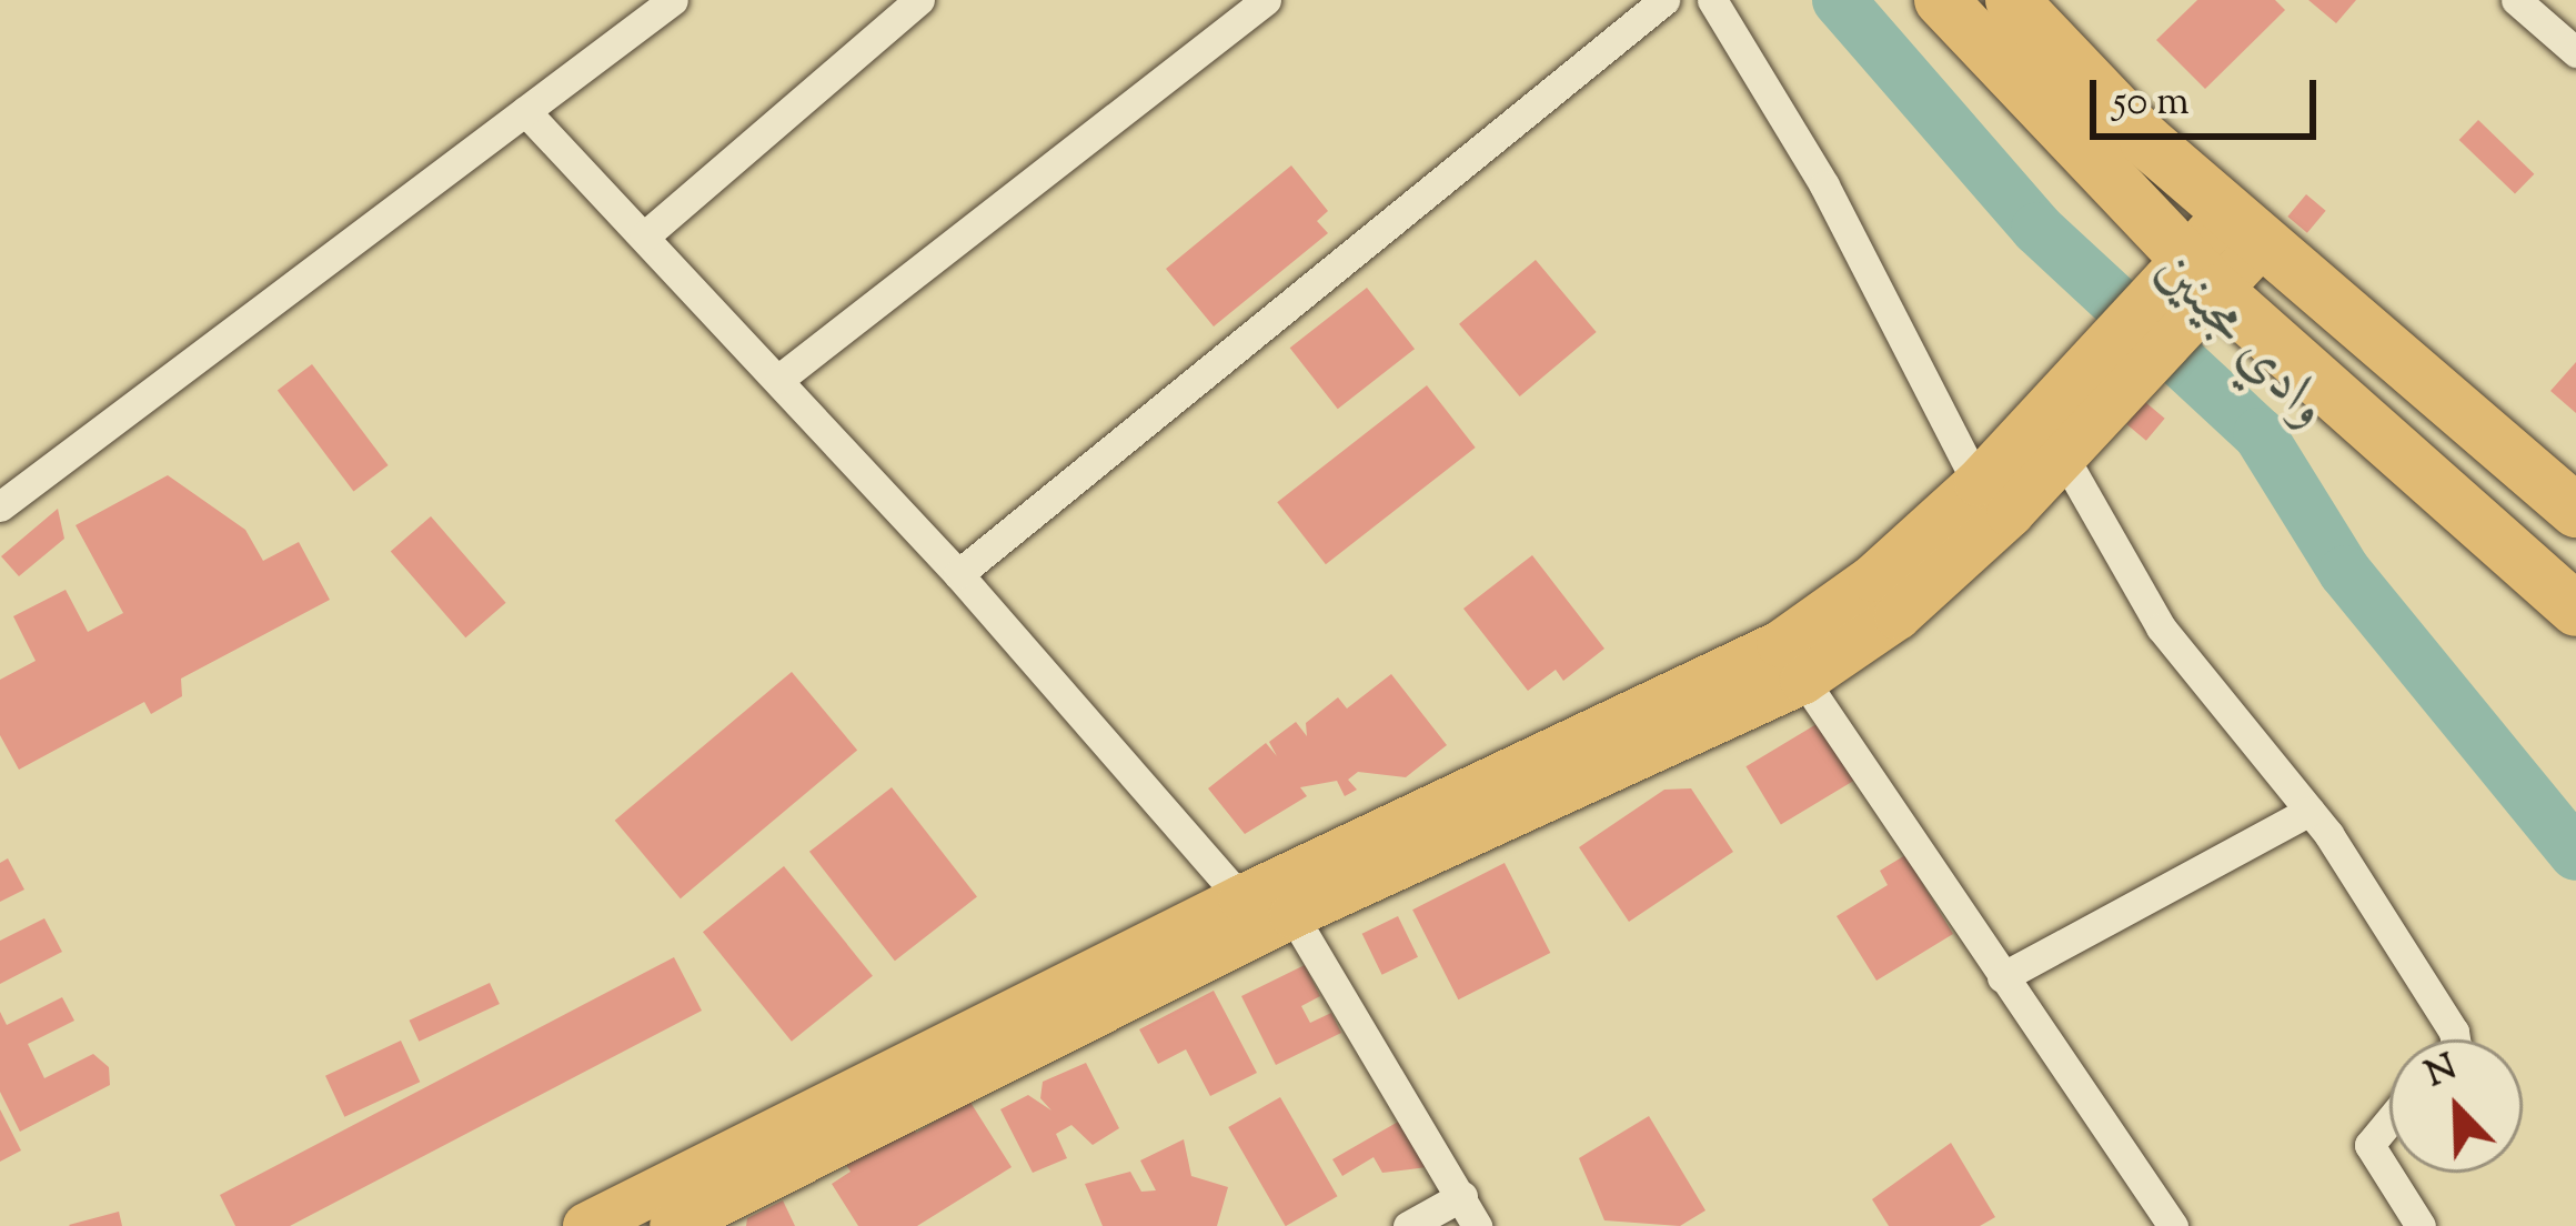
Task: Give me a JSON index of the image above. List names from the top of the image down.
{
  "water": ["وادي مجينين"],
  "scale_bar": "50 m",
  "north": "top left"
}
